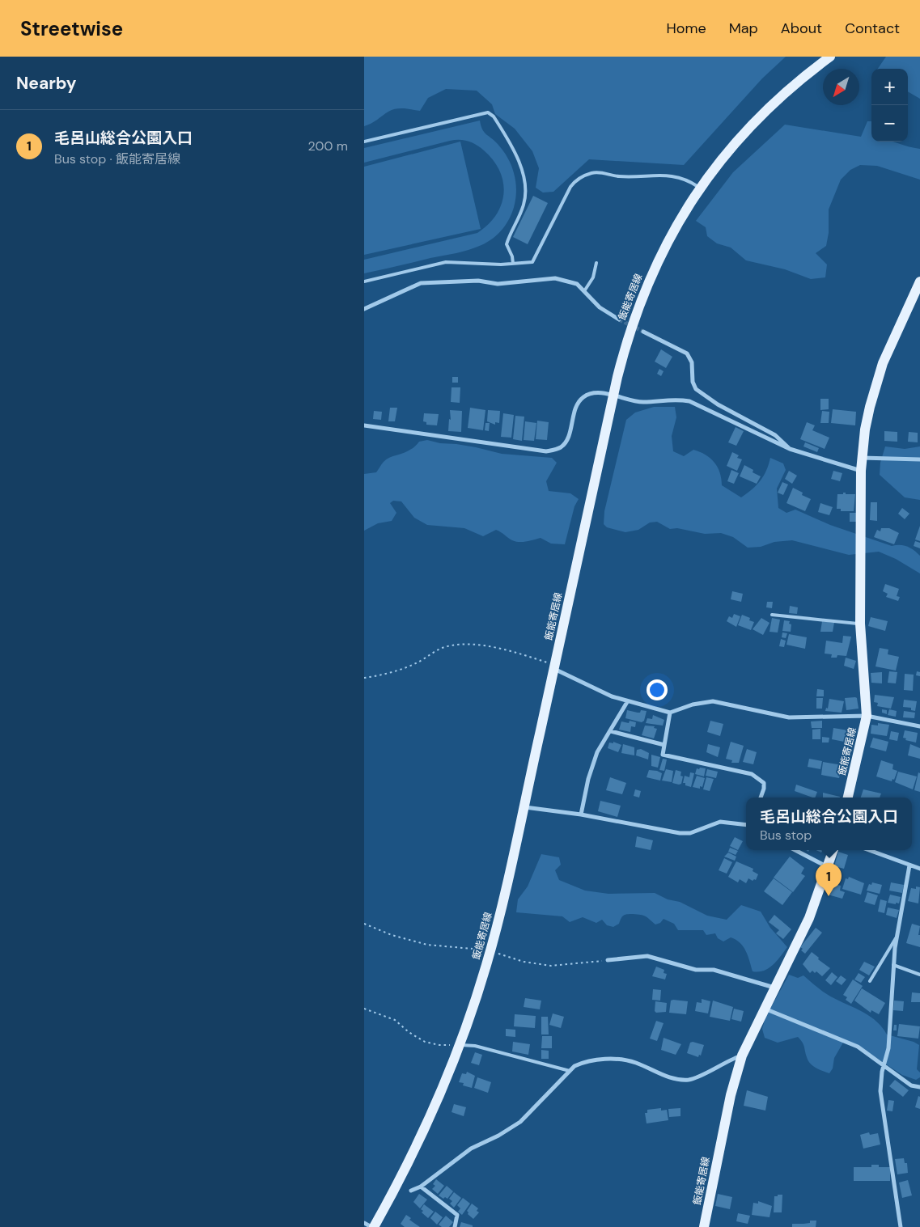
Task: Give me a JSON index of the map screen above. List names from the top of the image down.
{
  "streets": {
    "main road": ["飯能寄居線"]
  },
  "north": "bottom left",
  "page": {
    "header": "Streetwise",
    "nav": [
      "Home",
      "Map",
      "About",
      "Contact"
    ],
    "heading": "Nearby",
    "map_buttons": ["+", "−"],
    "list": [
      {
        "mark": "1",
        "name": "毛呂山総合公園入口",
        "note": "Bus stop · 飯能寄居線",
        "value": "200 m"
      }
    ],
    "popup": ["毛呂山総合公園入口", "Bus stop"],
    "pins": "1"
  }
}
